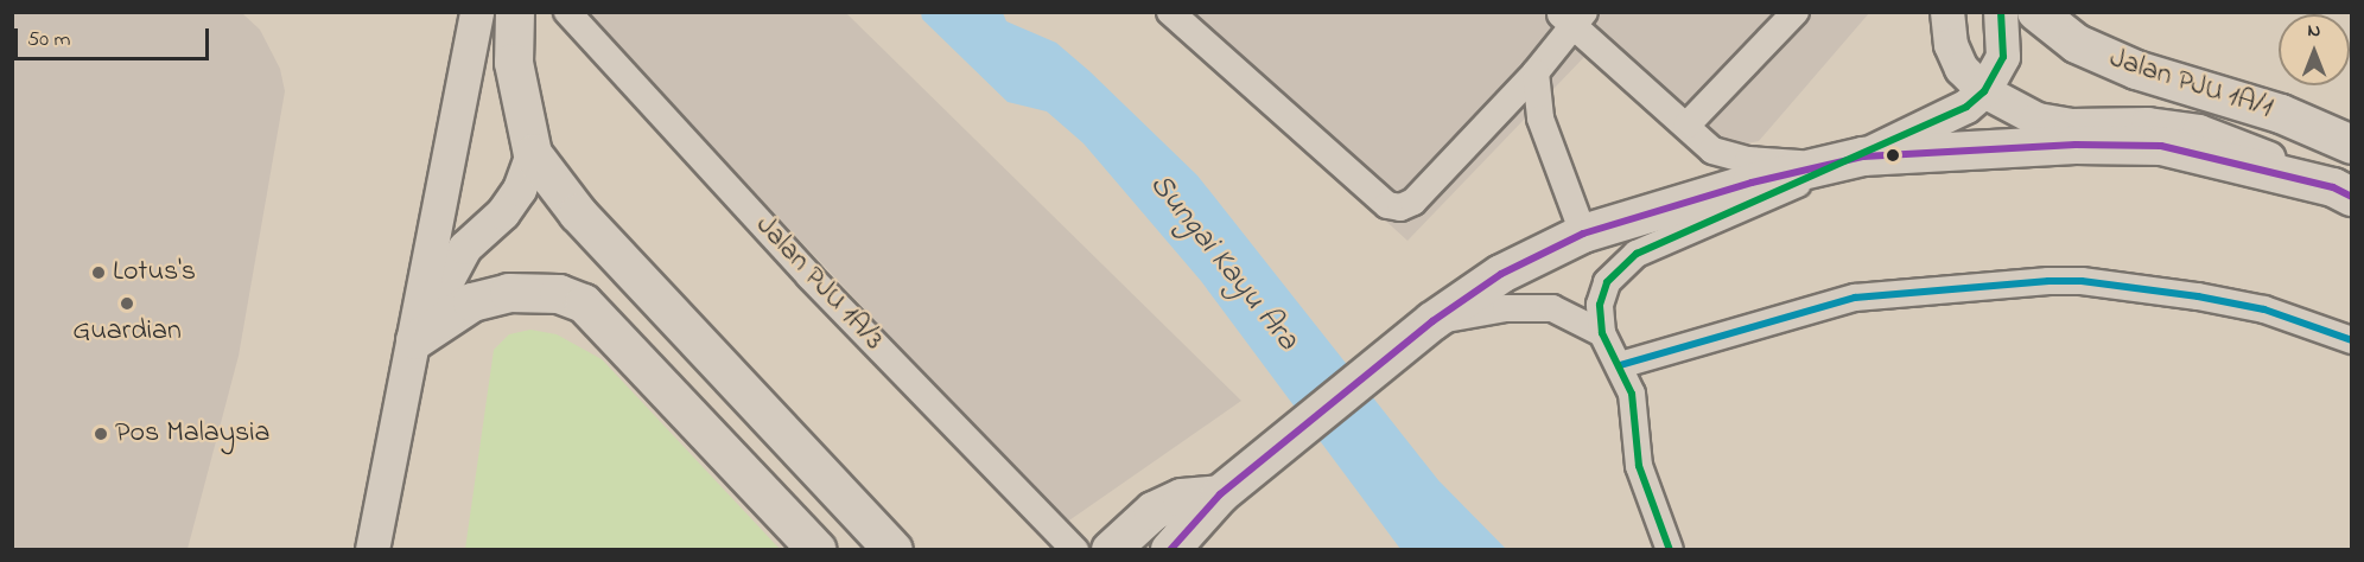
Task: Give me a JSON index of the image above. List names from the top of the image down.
{
  "streets": {
    "main road": ["Jalan PJU 1A/1"],
    "street": ["Jalan PJU 1A/3"]
  },
  "water": ["Sungai Kayu Ara"],
  "places": ["Lotus's", "Guardian", "Pos Malaysia"],
  "scale_bar": "50 m",
  "north": "top"
}
